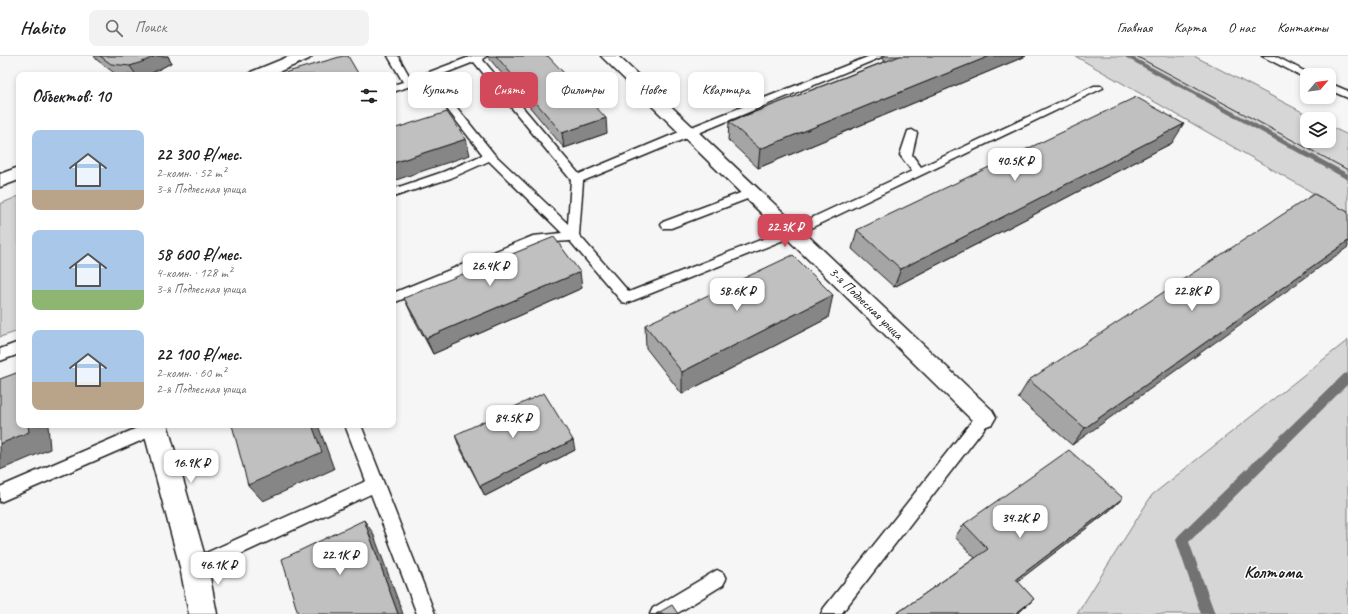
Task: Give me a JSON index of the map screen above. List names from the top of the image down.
{
  "streets": {
    "street": ["3-я Подлесная улица"]
  },
  "districts": ["Колтома"],
  "north": "top right",
  "page": {
    "header": "Habito",
    "search": "Поиск",
    "nav": [
      "Главная",
      "Карта",
      "О нас",
      "Контакты"
    ],
    "chip": [
      "Купить",
      "Снять",
      "Фильтры",
      "Новое",
      "Квартира"
    ],
    "heading": "Объектов: 10",
    "list": [
      {
        "name": "22 300 ₽/мес.",
        "note": "2-комн. · 52 m² · 3-я Подлесная улица"
      },
      {
        "name": "58 600 ₽/мес.",
        "note": "4-комн. · 128 m² · 3-я Подлесная улица"
      },
      {
        "name": "22 100 ₽/мес.",
        "note": "2-комн. · 60 m² · 2-я Подлесная улица"
      }
    ],
    "price": [
      "40.5K ₽",
      "22.3K ₽",
      "26.4K ₽",
      "58.6K ₽",
      "22.8K ₽",
      "84.5K ₽",
      "16.9K ₽",
      "34.2K ₽",
      "22.1K ₽",
      "46.1K ₽"
    ]
  }
}
